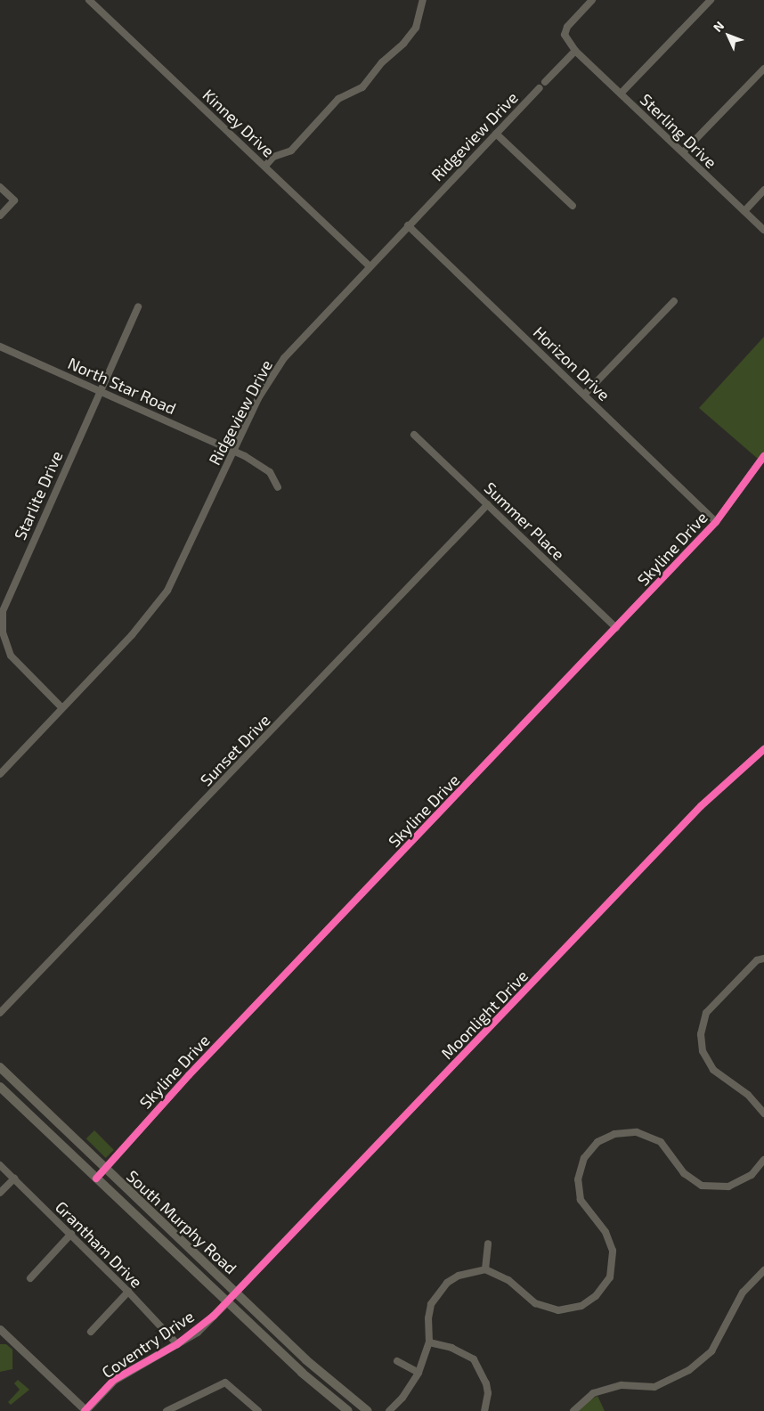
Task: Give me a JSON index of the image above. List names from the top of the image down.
{
  "streets": {
    "main road": ["South Murphy Road"],
    "street": [
      "Kinney Drive",
      "Sterling Drive",
      "Ridgeview Drive",
      "Horizon Drive",
      "North Star Road",
      "Starlite Drive",
      "Summer Place",
      "Skyline Drive",
      "Sunset Drive",
      "Moonlight Drive",
      "Grantham Drive",
      "Coventry Drive"
    ]
  },
  "crossings": [
    ["Kinney Drive", "Ridgeview Drive"],
    ["Sterling Drive", "Ridgeview Drive"],
    ["Ridgeview Drive", "Horizon Drive"],
    ["Ridgeview Drive", "North Star Road"],
    ["Ridgeview Drive", "Starlite Drive"],
    ["Horizon Drive", "Skyline Drive"],
    ["North Star Road", "Starlite Drive"],
    ["Summer Place", "Skyline Drive"],
    ["Summer Place", "Sunset Drive"],
    ["Skyline Drive", "South Murphy Road"],
    ["Moonlight Drive", "South Murphy Road"],
    ["Moonlight Drive", "Coventry Drive"],
    ["South Murphy Road", "Coventry Drive"],
    ["Grantham Drive", "Coventry Drive"]
  ],
  "north": "top left"
}
